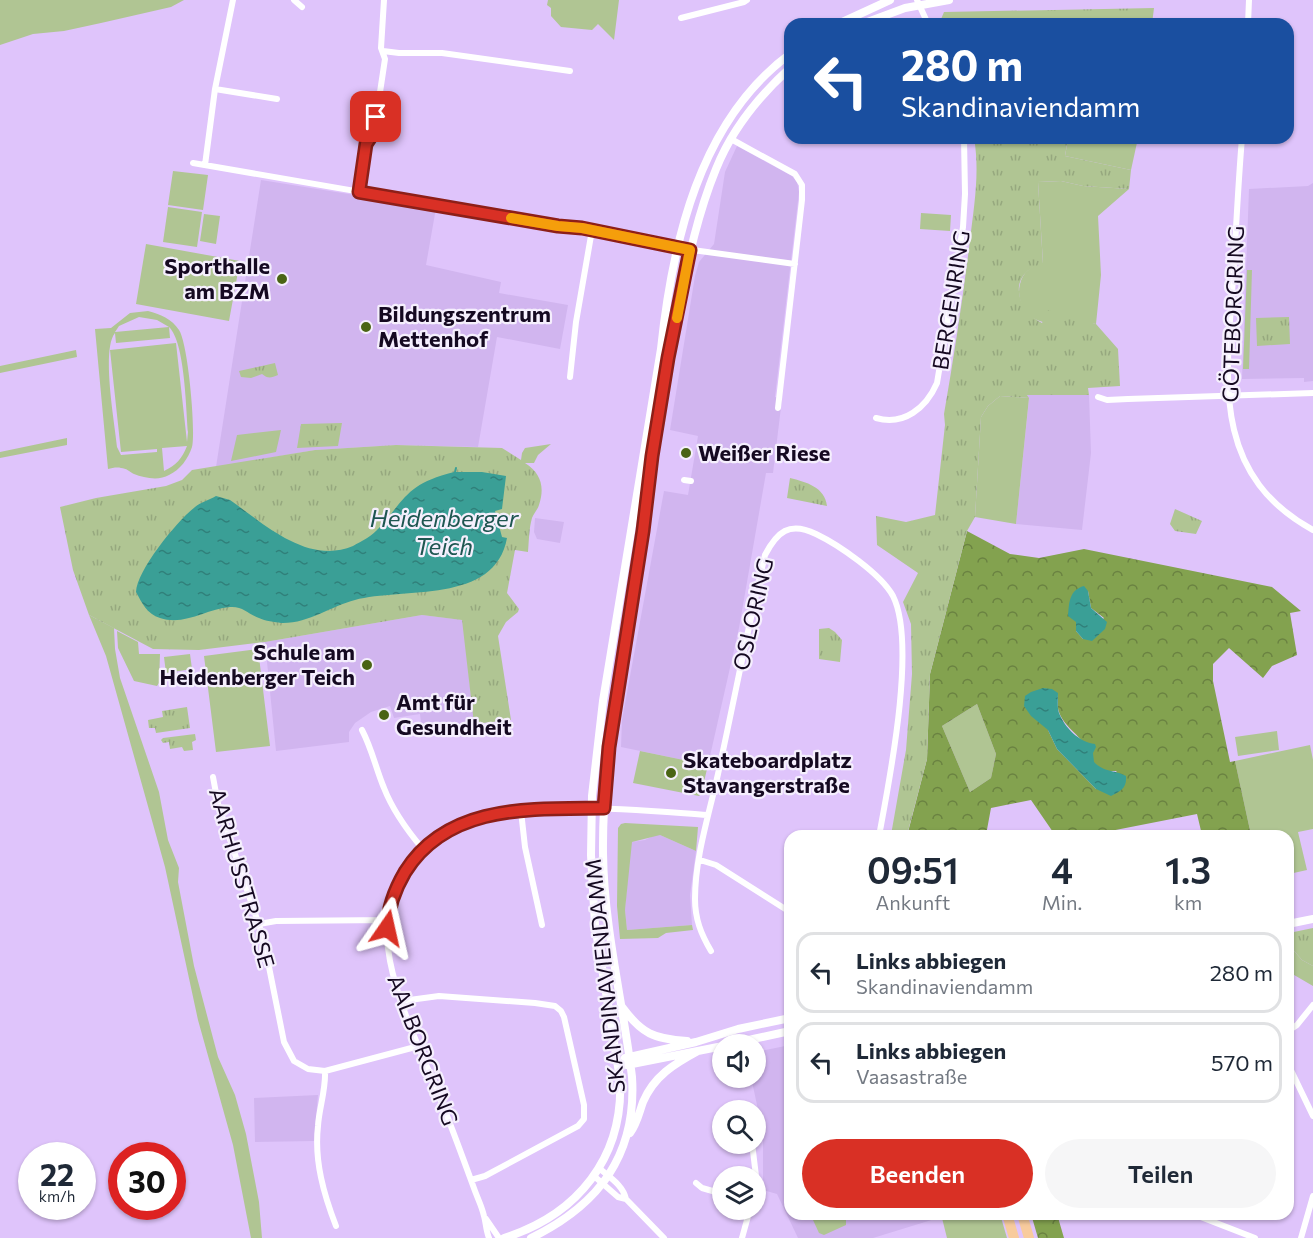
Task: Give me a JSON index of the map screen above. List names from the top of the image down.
{
  "streets": {
    "main road": ["SKANDINAVIENDAMM"],
    "street": [
      "BERGENRING",
      "GÖTEBORGRING",
      "OSLORING",
      "AARHUSSTRASSE",
      "AALBORGRING"
    ]
  },
  "crossings": [
    ["OSLORING", "AALBORGRING"],
    ["SKANDINAVIENDAMM", "AALBORGRING"]
  ],
  "water": ["Heidenberger Teich"],
  "places": [
    "Sporthalle am BZM",
    "Bildungszentrum Mettenhof",
    "Weißer Riese",
    "Schule am Heidenberger Teich",
    "Amt für Gesundheit",
    "Skateboardplatz Stavangerstraße"
  ],
  "page": {
    "turn": ["280 m", "Skandinaviendamm"],
    "eta": [
      "09:51",
      "Ankunft",
      "4",
      "Min.",
      "1.3",
      "km"
    ],
    "list": [
      {
        "name": "Links abbiegen",
        "note": "Skandinaviendamm",
        "value": "280 m"
      },
      {
        "name": "Links abbiegen",
        "note": "Vaasastraße",
        "value": "570 m"
      }
    ],
    "buttons": ["Beenden", "Teilen"],
    "speed": "22 km/h",
    "limit": "30"
  }
}
